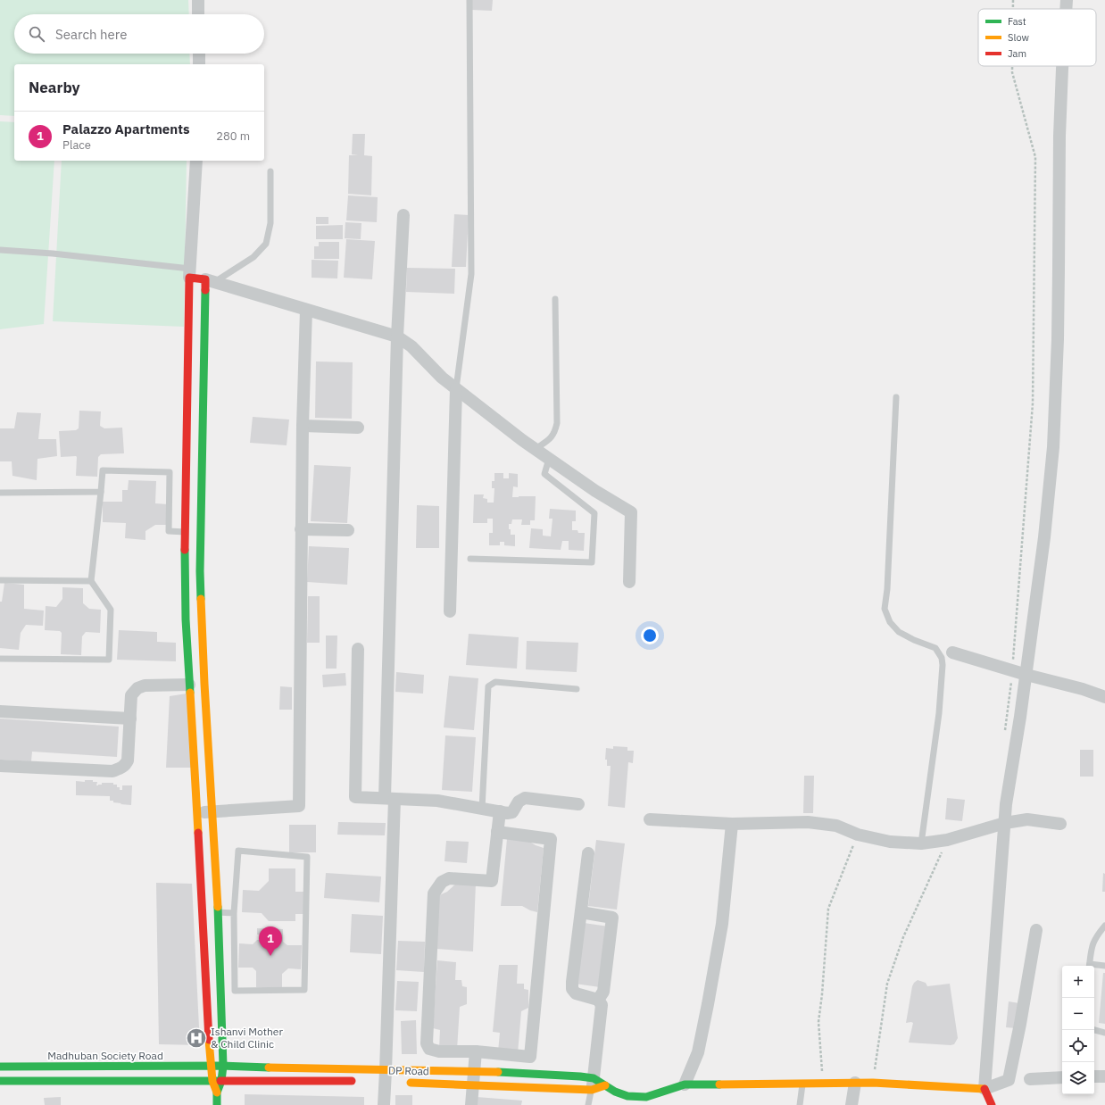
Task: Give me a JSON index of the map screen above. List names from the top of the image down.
{
  "streets": {
    "street": ["Madhuban Society Road", "DP Road"]
  },
  "crossings": [
    ["Madhuban Society Road", "DP Road"]
  ],
  "places": {
    "hospital": ["Ishanvi Mother & Child Clinic"]
  },
  "legend": ["Fast", "Slow", "Jam"],
  "page": {
    "search": "Search here",
    "heading": "Nearby",
    "list": [
      {
        "mark": "1",
        "name": "Palazzo Apartments",
        "note": "Place",
        "value": "280 m"
      }
    ],
    "pins": "1",
    "map_buttons": ["+", "−"]
  }
}
